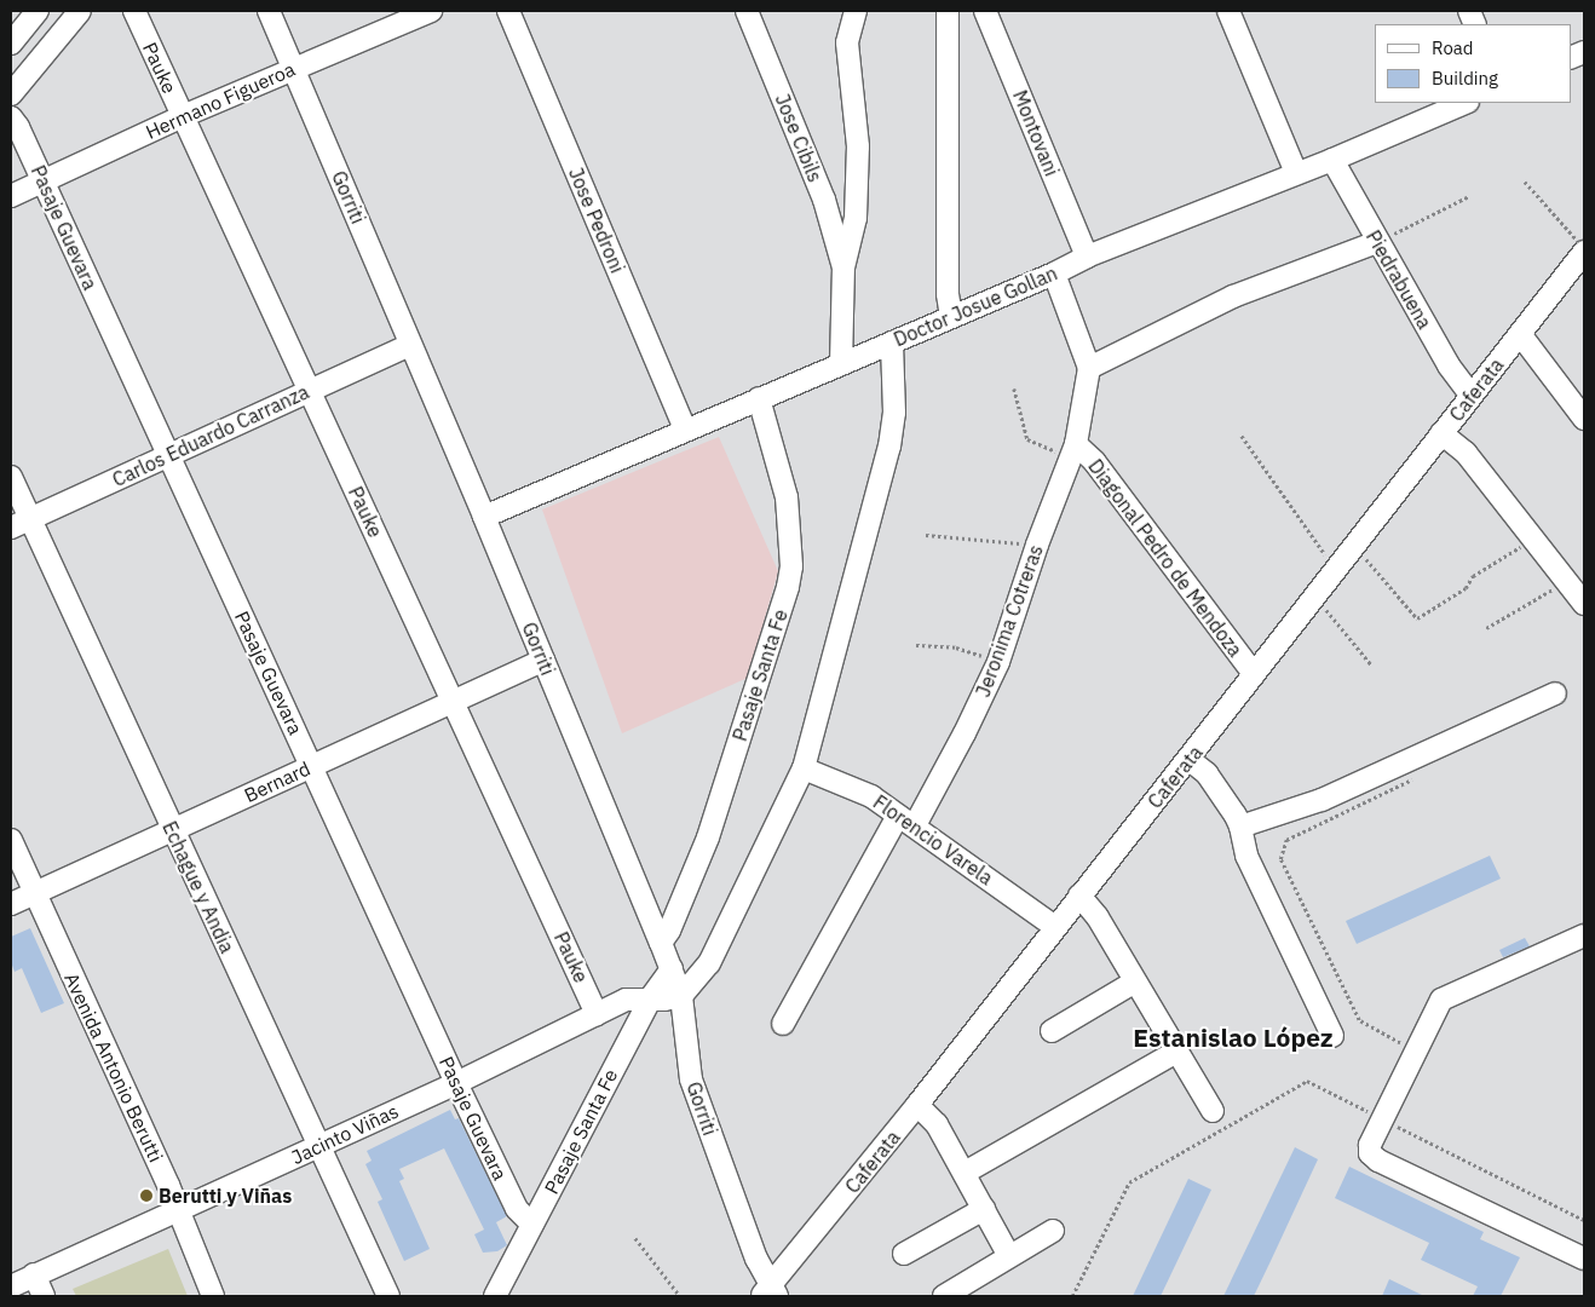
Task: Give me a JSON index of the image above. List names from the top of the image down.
{
  "streets": {
    "street": [
      "Pauke",
      "Hermano Figueroa",
      "Montovani",
      "Jose Cibils",
      "Gorriti",
      "Jose Pedroni",
      "Pasaje Guevara",
      "Piedrabuena",
      "Doctor Josue Gollan",
      "Caferata",
      "Carlos Eduardo Carranza",
      "Diagonal Pedro de Mendoza",
      "Jeronima Cotreras",
      "Pasaje Santa Fe",
      "Bernard",
      "Florencio Varela",
      "Echague y Andia",
      "Avenida Antonio Berutti",
      "Jacinto Viñas"
    ]
  },
  "crossings": [
    ["Pauke", "Hermano Figueroa"],
    ["Pauke", "Carlos Eduardo Carranza"],
    ["Pauke", "Bernard"],
    ["Pauke", "Jacinto Viñas"],
    ["Hermano Figueroa", "Gorriti"],
    ["Hermano Figueroa", "Pasaje Guevara"],
    ["Montovani", "Doctor Josue Gollan"],
    ["Gorriti", "Doctor Josue Gollan"],
    ["Gorriti", "Caferata"],
    ["Gorriti", "Carlos Eduardo Carranza"],
    ["Gorriti", "Pasaje Santa Fe"],
    ["Gorriti", "Bernard"],
    ["Gorriti", "Jacinto Viñas"],
    ["Jose Pedroni", "Doctor Josue Gollan"],
    ["Pasaje Guevara", "Carlos Eduardo Carranza"],
    ["Pasaje Guevara", "Pasaje Santa Fe"],
    ["Pasaje Guevara", "Bernard"],
    ["Pasaje Guevara", "Jacinto Viñas"],
    ["Piedrabuena", "Doctor Josue Gollan"],
    ["Piedrabuena", "Caferata"],
    ["Doctor Josue Gollan", "Pasaje Santa Fe"],
    ["Caferata", "Diagonal Pedro de Mendoza"],
    ["Caferata", "Florencio Varela"],
    ["Carlos Eduardo Carranza", "Echague y Andia"],
    ["Diagonal Pedro de Mendoza", "Jeronima Cotreras"],
    ["Jeronima Cotreras", "Florencio Varela"],
    ["Pasaje Santa Fe", "Jacinto Viñas"],
    ["Bernard", "Echague y Andia"],
    ["Bernard", "Avenida Antonio Berutti"],
    ["Echague y Andia", "Jacinto Viñas"],
    ["Avenida Antonio Berutti", "Jacinto Viñas"]
  ],
  "districts": ["Estanislao López"],
  "places": ["Berutti y Viñas"],
  "legend": ["Road", "Building"]
}
